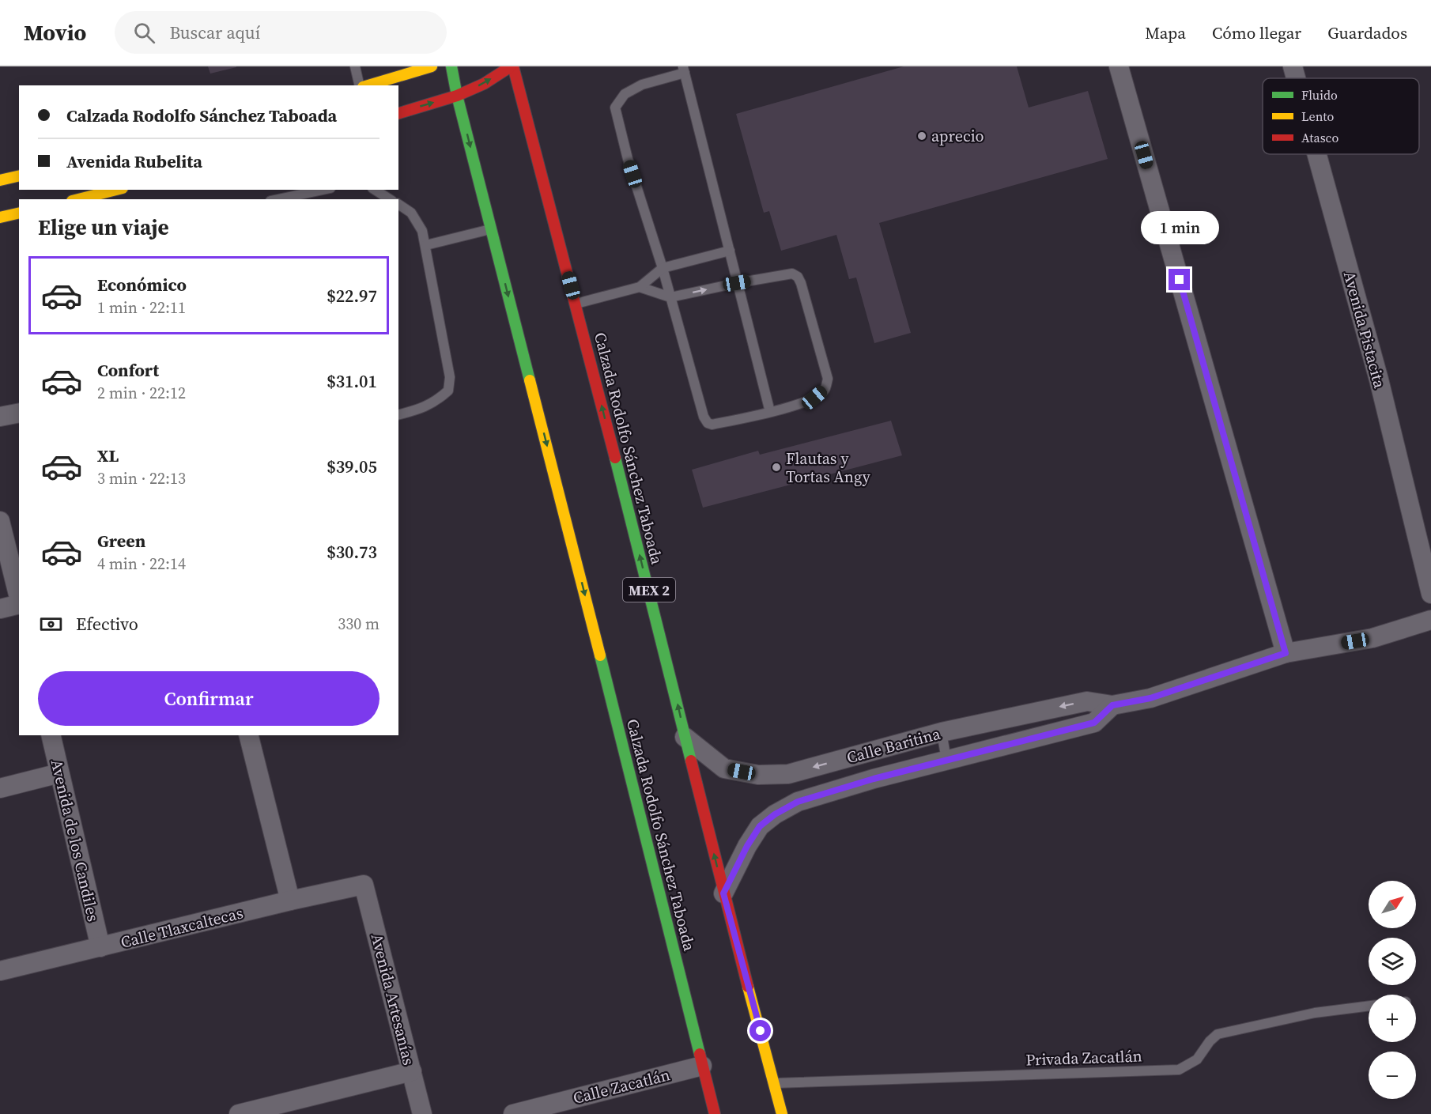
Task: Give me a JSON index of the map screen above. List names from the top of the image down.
{
  "streets": {
    "main road": ["Calzada Rodolfo Sánchez Taboada", "MEX 2"],
    "street": [
      "Avenida Pistacita",
      "Calle Baritina",
      "Avenida de los Candiles",
      "Calle Tlaxcaltecas",
      "Avenida Artesanías",
      "Calle Zacatlán"
    ],
    "lane": ["Privada Zacatlán"]
  },
  "crossings": [
    ["Calzada Rodolfo Sánchez Taboada", "Calle Baritina"],
    ["Calzada Rodolfo Sánchez Taboada", "Privada Zacatlán"],
    ["Calzada Rodolfo Sánchez Taboada", "Calle Zacatlán"],
    ["Avenida de los Candiles", "Calle Tlaxcaltecas"],
    ["Calle Tlaxcaltecas", "Avenida Artesanías"]
  ],
  "places": ["aprecio", "Flautas y Tortas Angy"],
  "legend": ["Fluido", "Lento", "Atasco"],
  "north": "top right",
  "page": {
    "header": "Movio",
    "search": "Buscar aquí",
    "nav": ["Mapa", "Cómo llegar", "Guardados"],
    "banner": ["Calzada Rodolfo Sánchez Taboada", "Avenida Rubelita"],
    "heading": "Elige un viaje",
    "bubble": "1 min",
    "list": [
      {
        "name": "Económico",
        "note": "1 min · 22:11",
        "value": "$22.97"
      },
      {
        "name": "Confort",
        "note": "2 min · 22:12",
        "value": "$31.01"
      },
      {
        "name": "XL",
        "note": "3 min · 22:13",
        "value": "$39.05"
      },
      {
        "name": "Green",
        "note": "4 min · 22:14",
        "value": "$30.73"
      }
    ],
    "pay": ["Efectivo", "330 m"],
    "buttons": "Confirmar",
    "map_buttons": ["+", "−"]
  }
}
